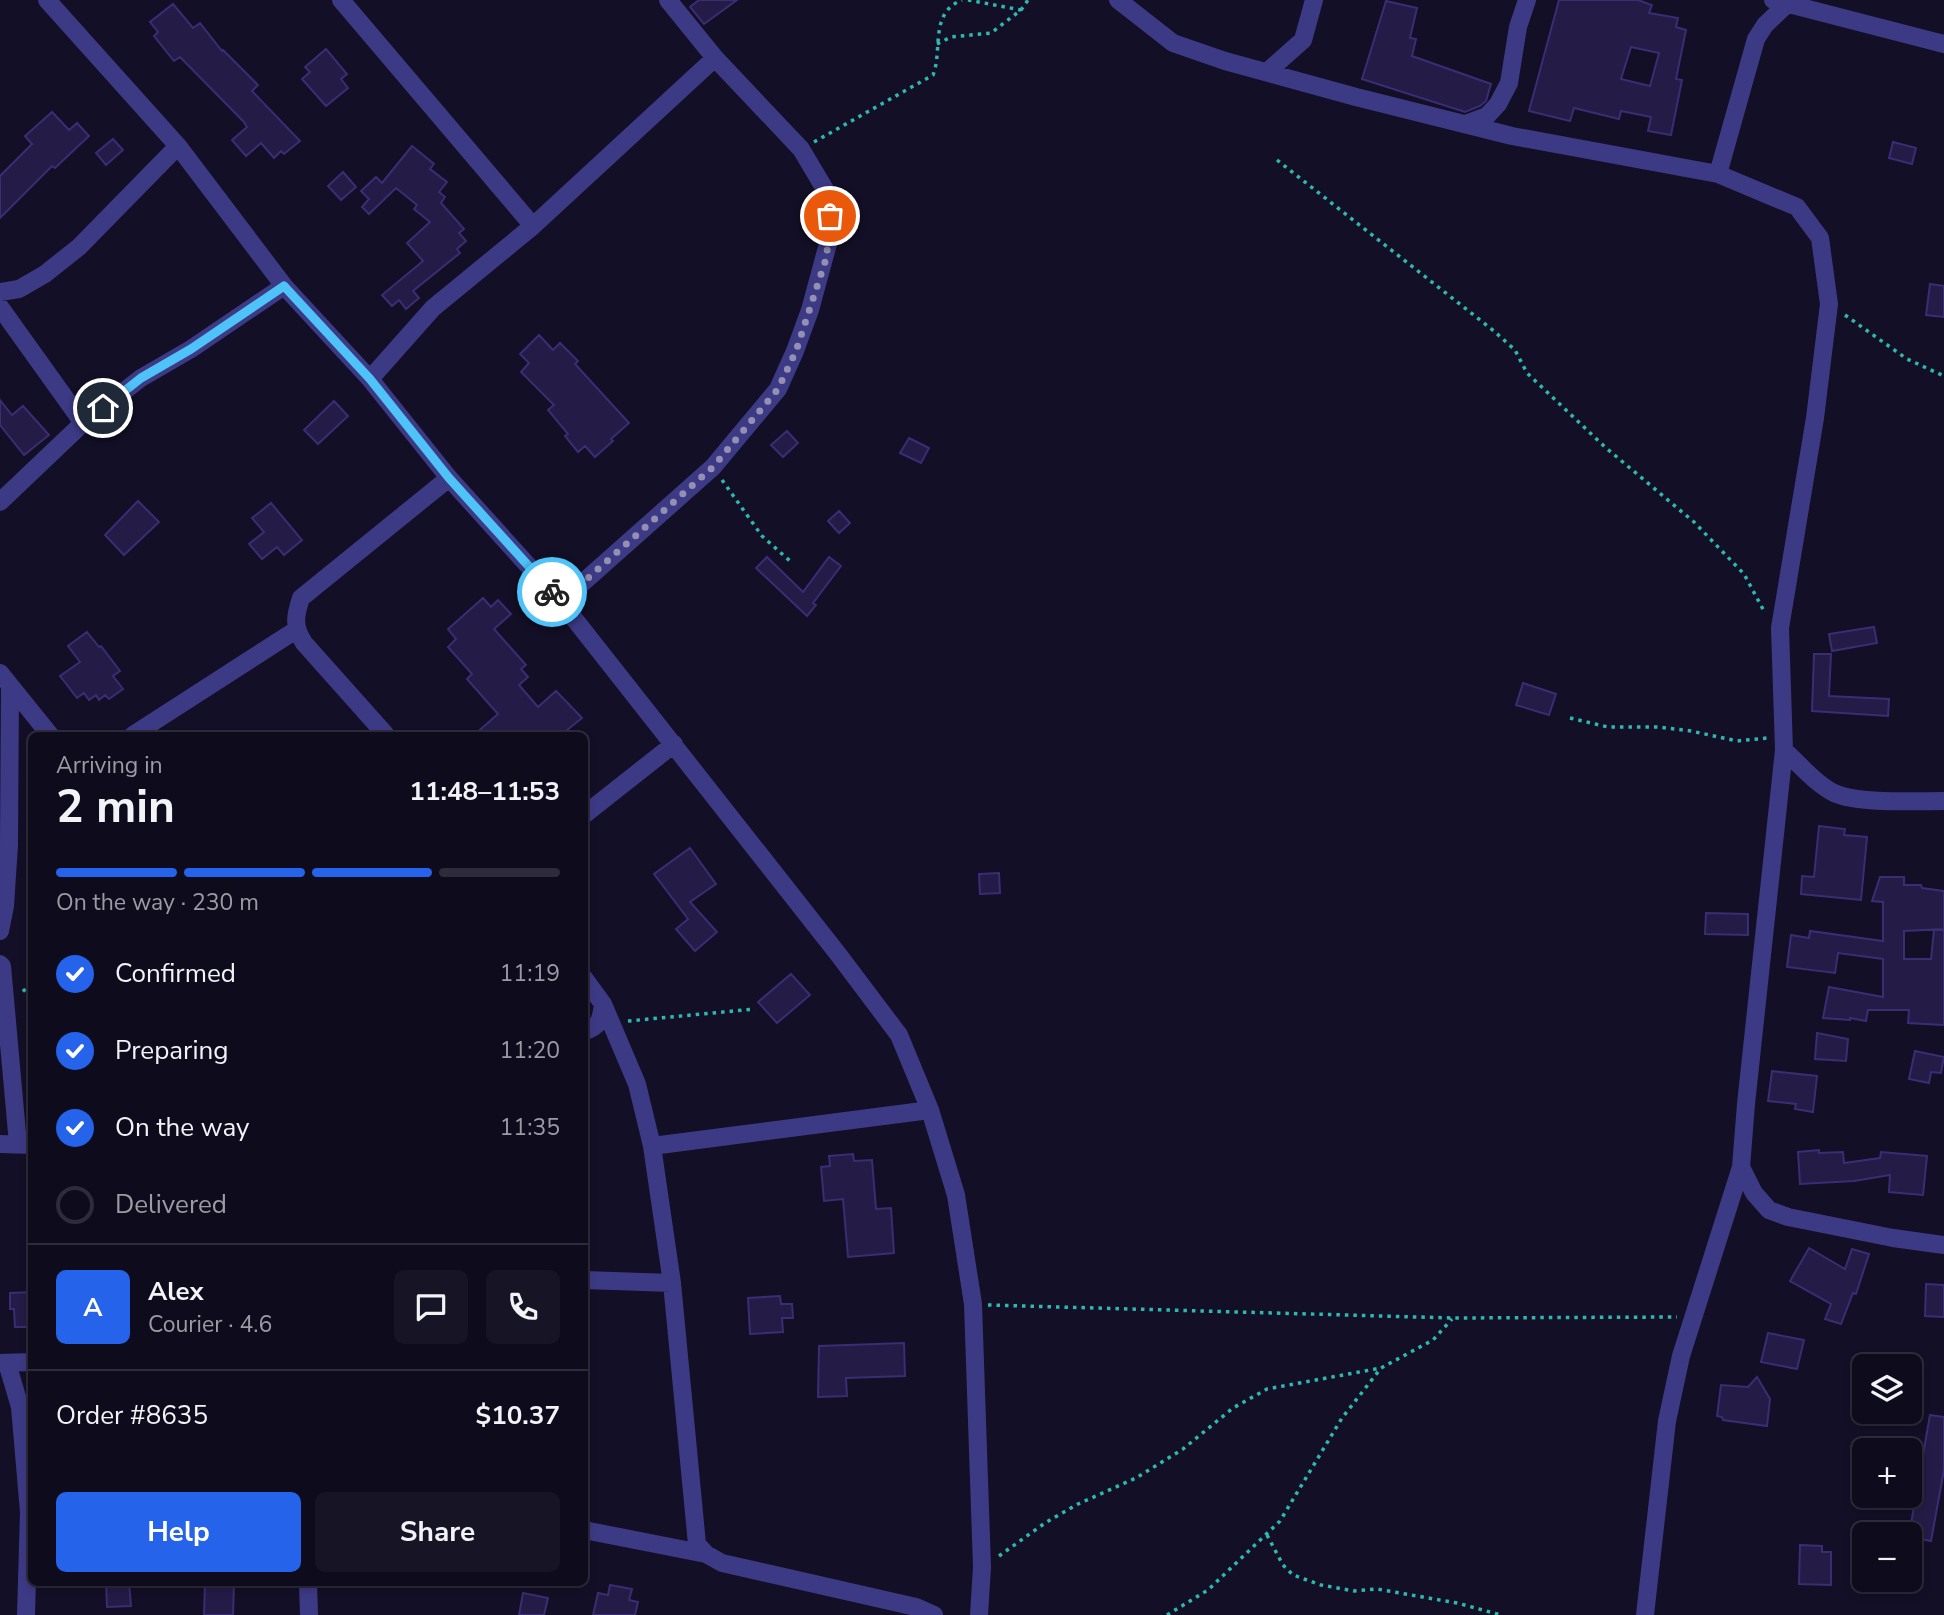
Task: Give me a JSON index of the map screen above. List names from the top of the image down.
{
  "page": {
    "heading": ["2 min", "Arriving in", "11:48–11:53"],
    "panel": [
      "Alex",
      "Courier · 4.6",
      "Order #8635",
      "$10.37"
    ],
    "bar": "On the way · 230 m",
    "list": [
      ["Confirmed", "11:19"],
      ["Preparing", "11:20"],
      ["On the way", "11:35"],
      "Delivered"
    ],
    "round": "A",
    "map_buttons": ["+", "−"],
    "buttons": ["Help", "Share"]
  }
}
